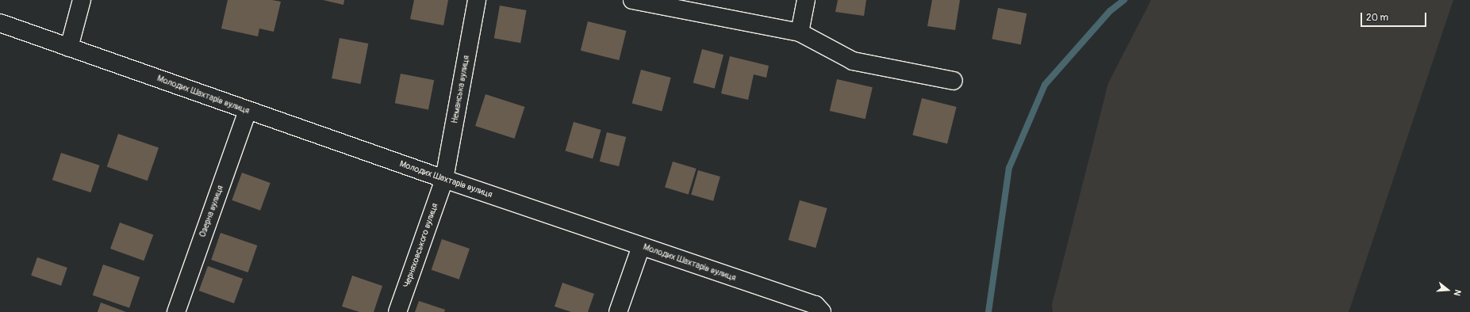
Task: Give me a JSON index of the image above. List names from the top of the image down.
{
  "streets": {
    "street": [
      "Неманська вулиця",
      "Молодих Шахтарів вулиця",
      "Озерна вулиця",
      "Черняховського вулиця"
    ]
  },
  "crossings": [
    ["Неманська вулиця", "Молодих Шахтарів вулиця"],
    ["Неманська вулиця", "Черняховського вулиця"],
    ["Молодих Шахтарів вулиця", "Озерна вулиця"],
    ["Молодих Шахтарів вулиця", "Черняховського вулиця"]
  ],
  "scale_bar": "20 m",
  "north": "right"
}
